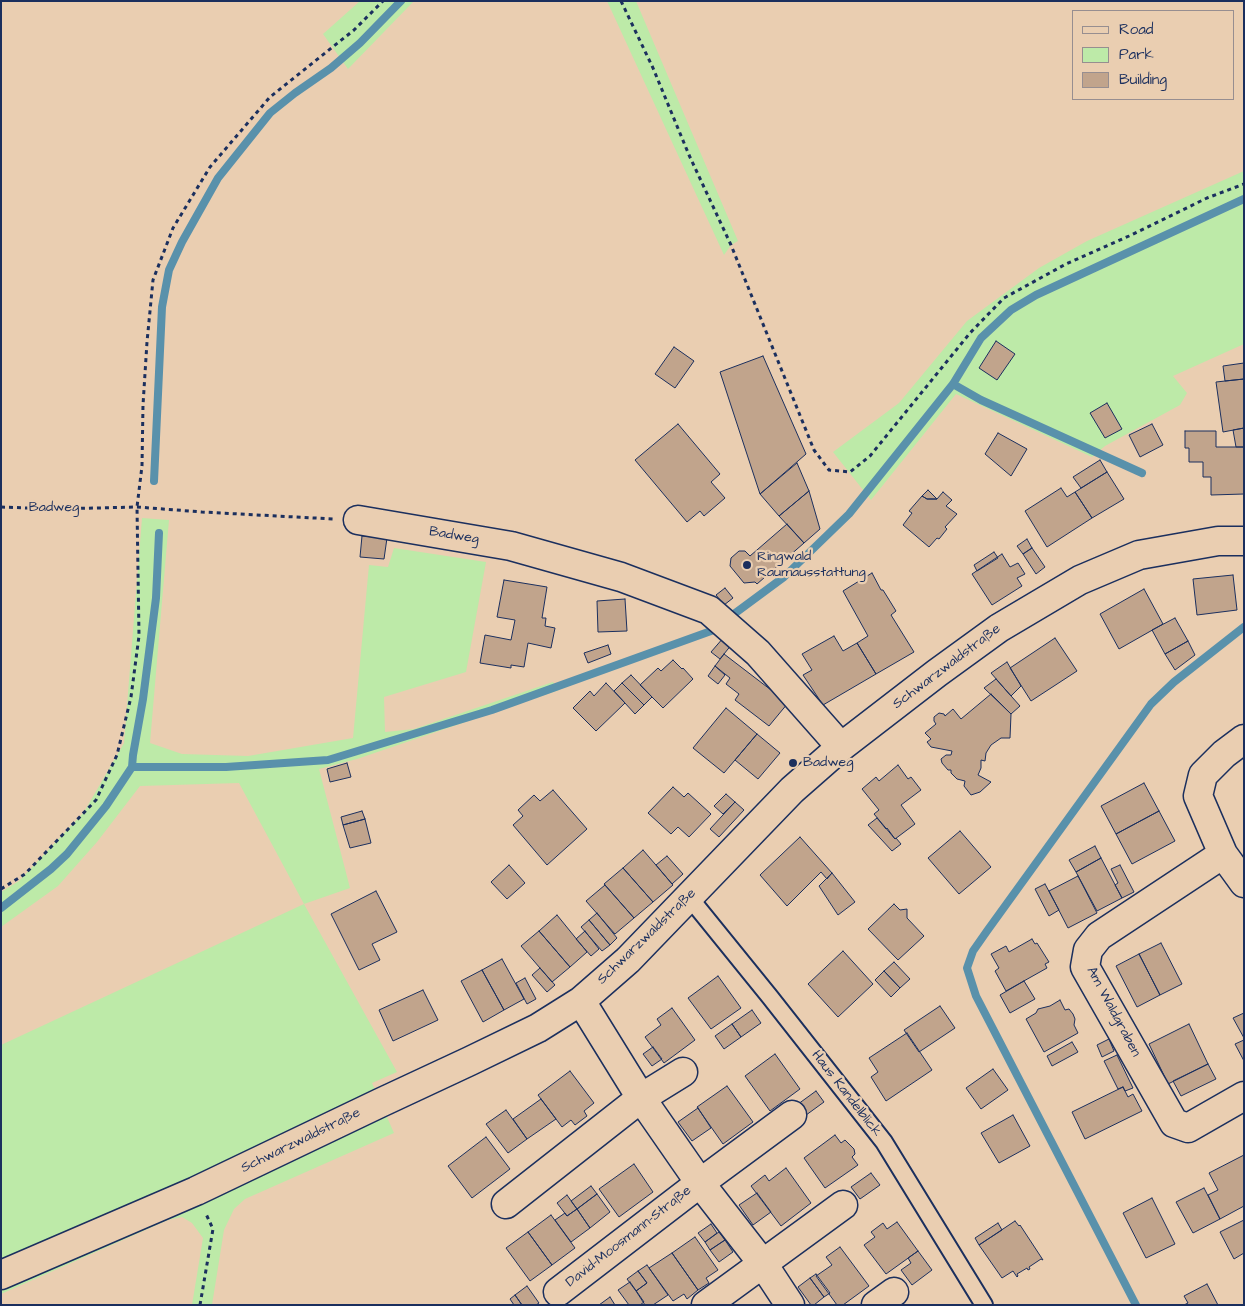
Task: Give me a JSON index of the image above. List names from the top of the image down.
{
  "streets": {
    "street": [
      "Badweg",
      "Schwarzwaldstraße",
      "Am Waldgraben",
      "David-Moosmann-Straße"
    ],
    "lane": ["Haus Kandelblick"]
  },
  "crossings": [
    ["Badweg", "Schwarzwaldstraße"],
    ["Schwarzwaldstraße", "Haus Kandelblick"],
    ["Schwarzwaldstraße", "David-Moosmann-Straße"]
  ],
  "places": ["Ringwald Raumausstattung", "Badweg"],
  "legend": ["Road", "Park", "Building"]
}
